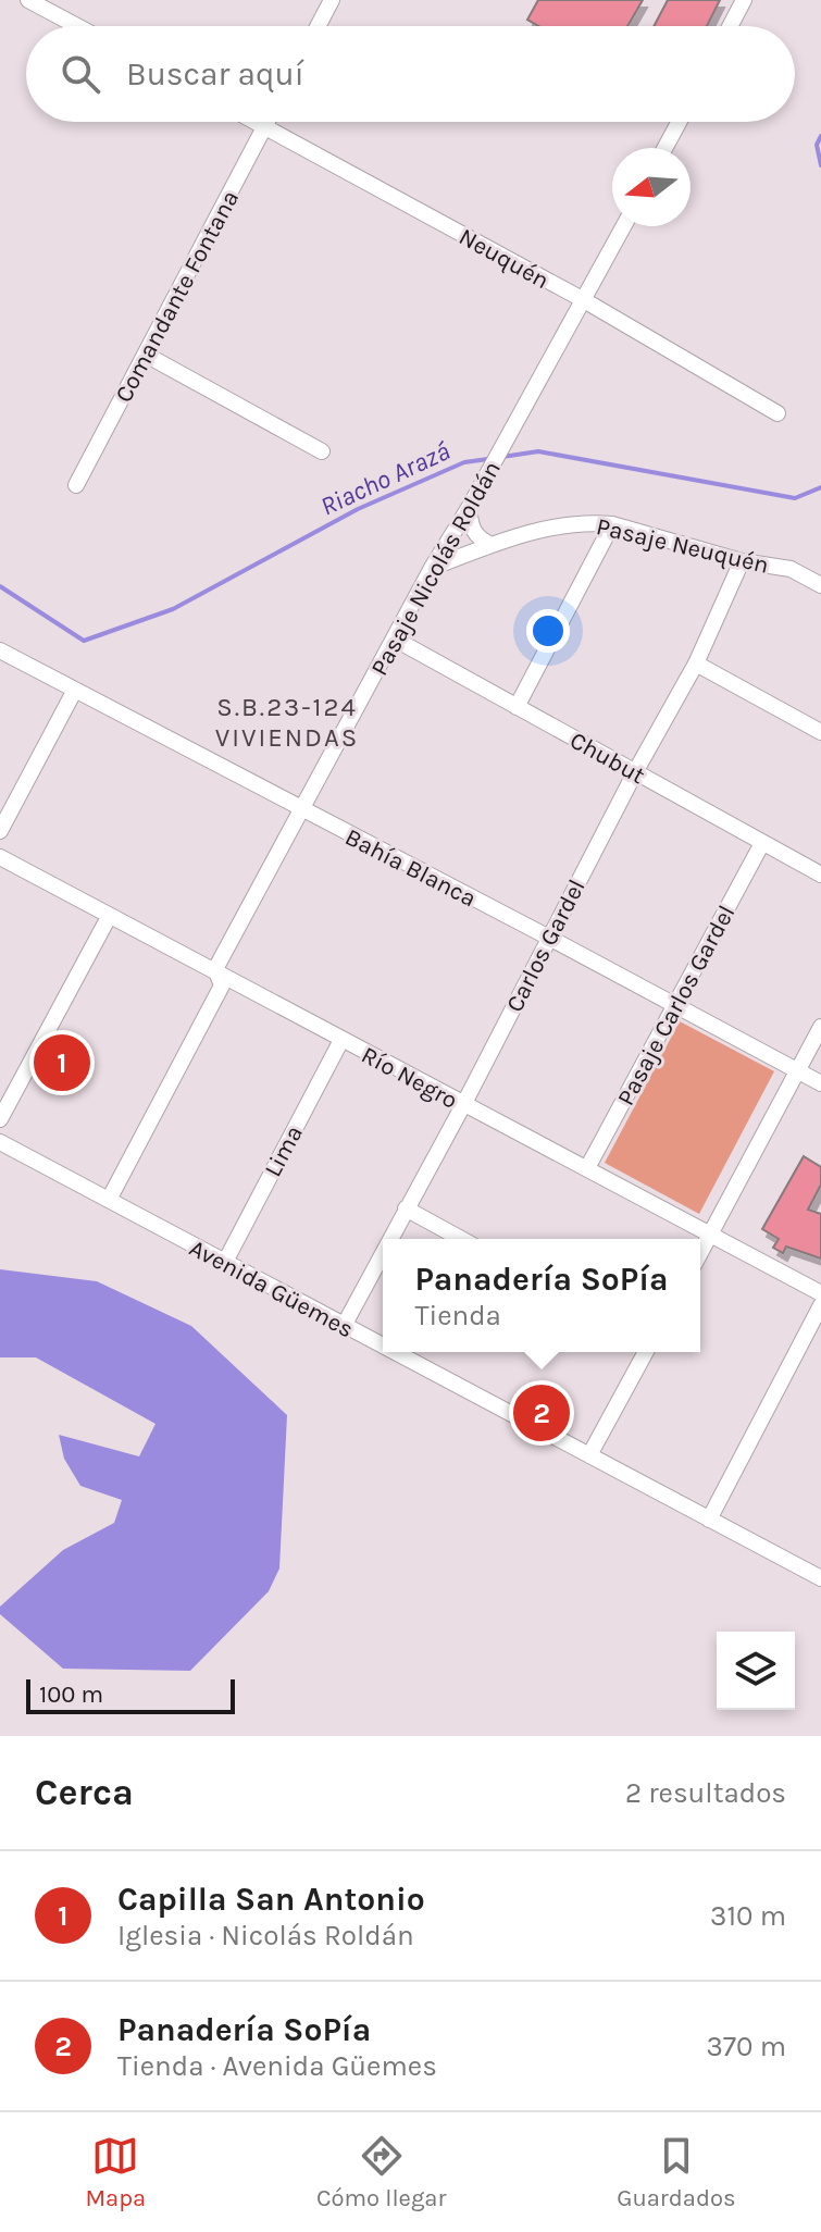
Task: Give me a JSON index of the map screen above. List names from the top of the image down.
{
  "streets": {
    "street": [
      "Neuquén",
      "Comandante Fontana",
      "Pasaje Neuquén",
      "Pasaje Nicolás Roldán",
      "Chubut",
      "Bahía Blanca",
      "Carlos Gardel",
      "Pasaje Carlos Gardel",
      "Río Negro",
      "Lima",
      "Avenida Güemes"
    ]
  },
  "crossings": [
    ["Neuquén", "Comandante Fontana"],
    ["Neuquén", "Pasaje Nicolás Roldán"],
    ["Pasaje Neuquén", "Pasaje Nicolás Roldán"],
    ["Pasaje Neuquén", "Carlos Gardel"],
    ["Pasaje Nicolás Roldán", "Chubut"],
    ["Pasaje Nicolás Roldán", "Bahía Blanca"],
    ["Pasaje Nicolás Roldán", "Río Negro"],
    ["Pasaje Nicolás Roldán", "Avenida Güemes"],
    ["Chubut", "Carlos Gardel"],
    ["Chubut", "Pasaje Carlos Gardel"],
    ["Bahía Blanca", "Carlos Gardel"],
    ["Bahía Blanca", "Pasaje Carlos Gardel"],
    ["Carlos Gardel", "Río Negro"],
    ["Carlos Gardel", "Avenida Güemes"],
    ["Pasaje Carlos Gardel", "Río Negro"],
    ["Río Negro", "Lima"],
    ["Lima", "Avenida Güemes"]
  ],
  "districts": ["S.B.23-124 VIVIENDAS"],
  "water": ["Riacho Arazá"],
  "scale_bar": "100 m",
  "north": "left",
  "page": {
    "search": "Buscar aquí",
    "pins": ["1", "2"],
    "popup": ["Panadería SoPía", "Tienda"],
    "scale": "100 m",
    "heading": ["Cerca", "2 resultados"],
    "list": [
      {
        "mark": "1",
        "name": "Capilla San Antonio",
        "note": "Iglesia · Nicolás Roldán",
        "value": "310 m"
      },
      {
        "mark": "2",
        "name": "Panadería SoPía",
        "note": "Tienda · Avenida Güemes",
        "value": "370 m"
      }
    ],
    "nav": ["Mapa", "Cómo llegar", "Guardados"]
  }
}
